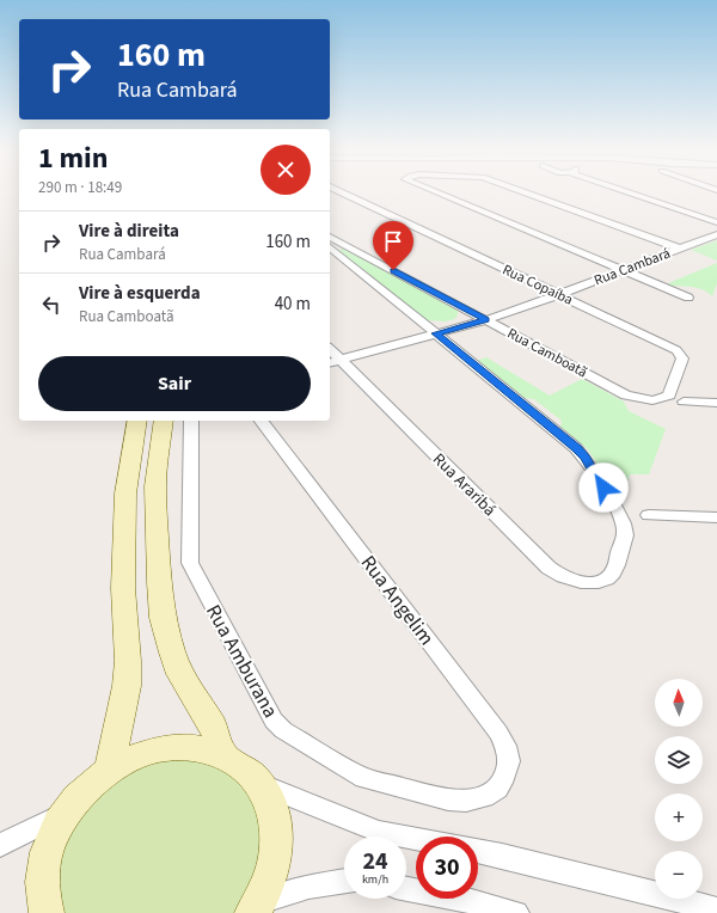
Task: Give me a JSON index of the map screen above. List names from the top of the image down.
{
  "streets": {
    "street": [
      "Rua Cambará",
      "Rua Copaíba",
      "Rua Camboatã",
      "Rua Araribá",
      "Rua Angelim",
      "Rua Amburana"
    ]
  },
  "crossings": [
    ["Rua Cambará", "Rua Copaíba"],
    ["Rua Cambará", "Rua Camboatã"],
    ["Rua Cambará", "Rua Araribá"],
    ["Rua Copaíba", "Rua Camboatã"],
    ["Rua Angelim", "Rua Amburana"]
  ],
  "north": "top",
  "page": {
    "turn": ["160 m", "Rua Cambará"],
    "heading": ["1 min", "290 m · 18:49"],
    "list": [
      {
        "name": "Vire à direita",
        "note": "Rua Cambará",
        "value": "160 m"
      },
      {
        "name": "Vire à esquerda",
        "note": "Rua Camboatã",
        "value": "40 m"
      }
    ],
    "buttons": "Sair",
    "map_buttons": ["+", "−"],
    "speed": "24 km/h",
    "limit": "30"
  }
}
